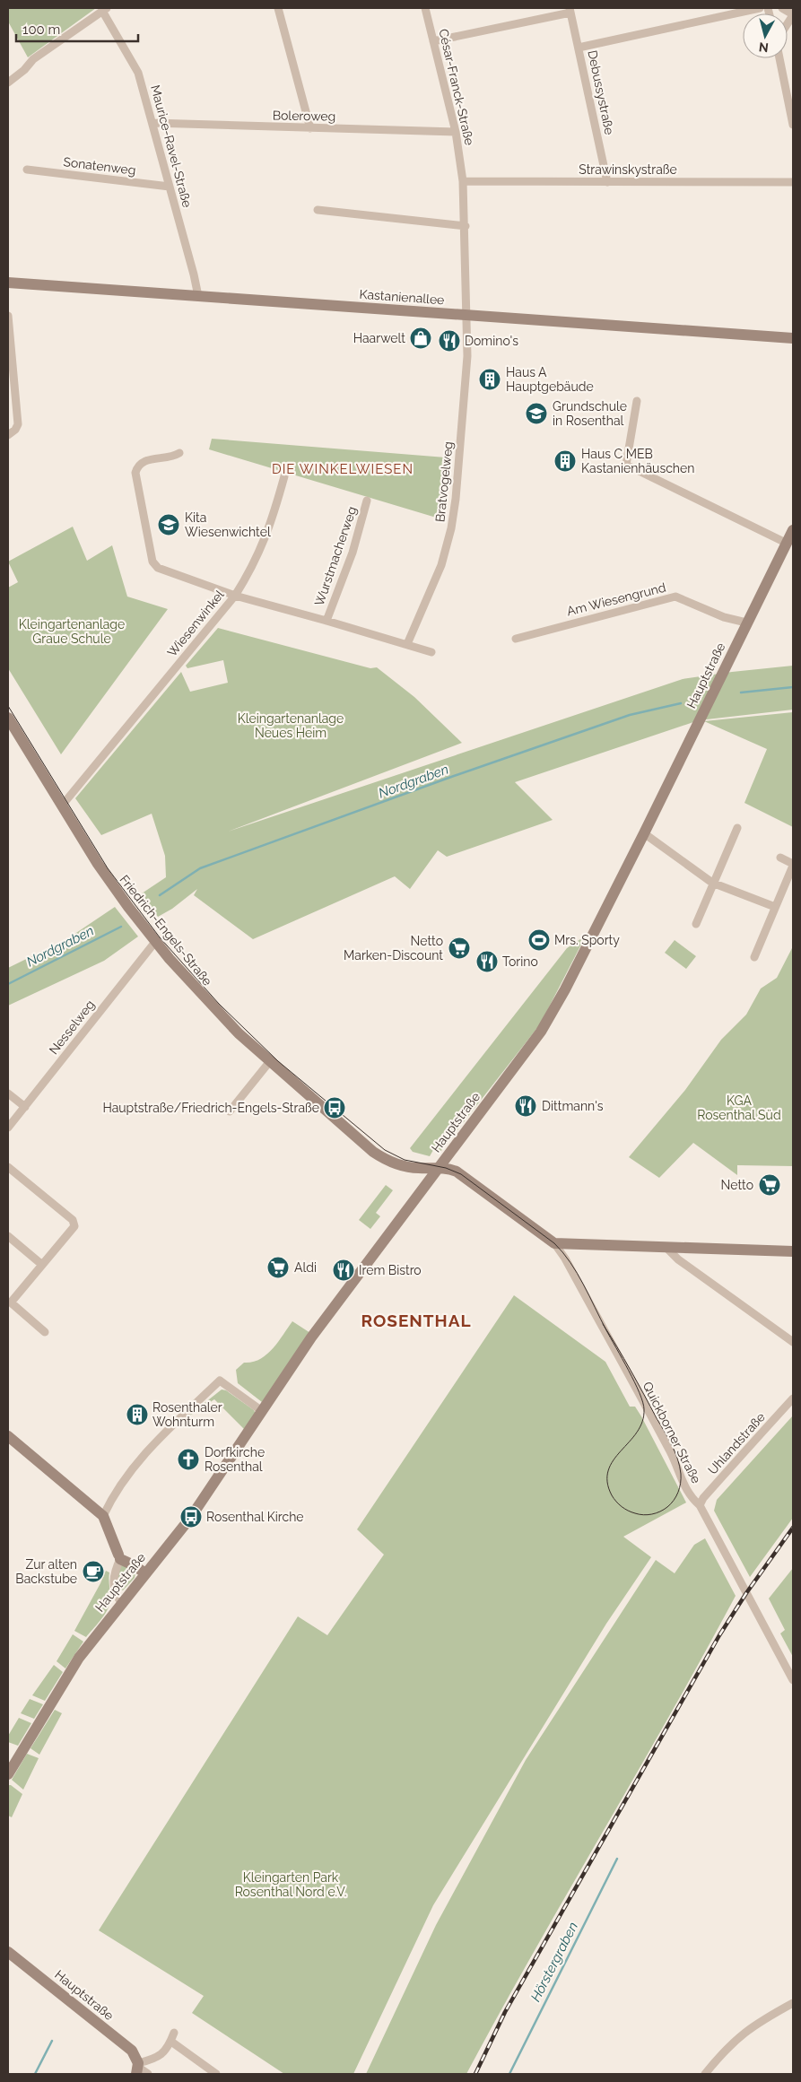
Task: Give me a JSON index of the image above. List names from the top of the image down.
{
  "streets": {
    "street": [
      "César-Franck-Straße",
      "Debussystraße",
      "Boleroweg",
      "Maurice-Ravel-Straße",
      "Sonatenweg",
      "Strawinskystraße",
      "Kastanienallee",
      "Bratvogelweg",
      "Wurstmacherweg",
      "Am Wiesengrund",
      "Wiesenwinkel",
      "Hauptstraße",
      "Friedrich-Engels-Straße",
      "Nesselweg",
      "Quickborner Straße",
      "Uhlandstraße"
    ]
  },
  "crossings": [
    ["César-Franck-Straße", "Boleroweg"],
    ["César-Franck-Straße", "Strawinskystraße"],
    ["César-Franck-Straße", "Kastanienallee"],
    ["César-Franck-Straße", "Bratvogelweg"],
    ["Debussystraße", "Strawinskystraße"],
    ["Boleroweg", "Maurice-Ravel-Straße"],
    ["Maurice-Ravel-Straße", "Sonatenweg"],
    ["Maurice-Ravel-Straße", "Kastanienallee"],
    ["Kastanienallee", "Bratvogelweg"],
    ["Bratvogelweg", "Wurstmacherweg"],
    ["Wurstmacherweg", "Wiesenwinkel"],
    ["Am Wiesengrund", "Hauptstraße"],
    ["Wiesenwinkel", "Friedrich-Engels-Straße"],
    ["Hauptstraße", "Friedrich-Engels-Straße"],
    ["Friedrich-Engels-Straße", "Nesselweg"],
    ["Friedrich-Engels-Straße", "Quickborner Straße"],
    ["Quickborner Straße", "Uhlandstraße"]
  ],
  "districts": ["DIE WINKELWIESEN", "ROSENTHAL"],
  "water": ["Nordgraben", "Hörstergraben"],
  "parks": [
    "Kleingartenanlage Graue Schule",
    "Kleingartenanlage Neues Heim",
    "KGA Rosenthal Süd",
    "Kleingarten Park Rosenthal Nord e.V."
  ],
  "places": {
    "shop": ["Haarwelt"],
    "restaurant": [
      "Domino's",
      "Torino",
      "Dittmann's",
      "Irem Bistro"
    ],
    "building": ["Haus A Hauptgebäude", "Haus C MEB Kastanienhäuschen", "Rosenthaler Wohnturm"],
    "school or university": ["Grundschule in Rosenthal", "Kita Wiesenwichtel"],
    "sports": ["Mrs. Sporty"],
    "supermarket": ["Netto Marken-Discount", "Netto", "Aldi"],
    "bus stop": ["Hauptstraße/Friedrich-Engels-Straße", "Rosenthal Kirche"],
    "church": ["Dorfkirche Rosenthal"],
    "cafe": ["Zur alten Backstube"]
  },
  "scale_bar": "100 m",
  "north": "bottom"
}
